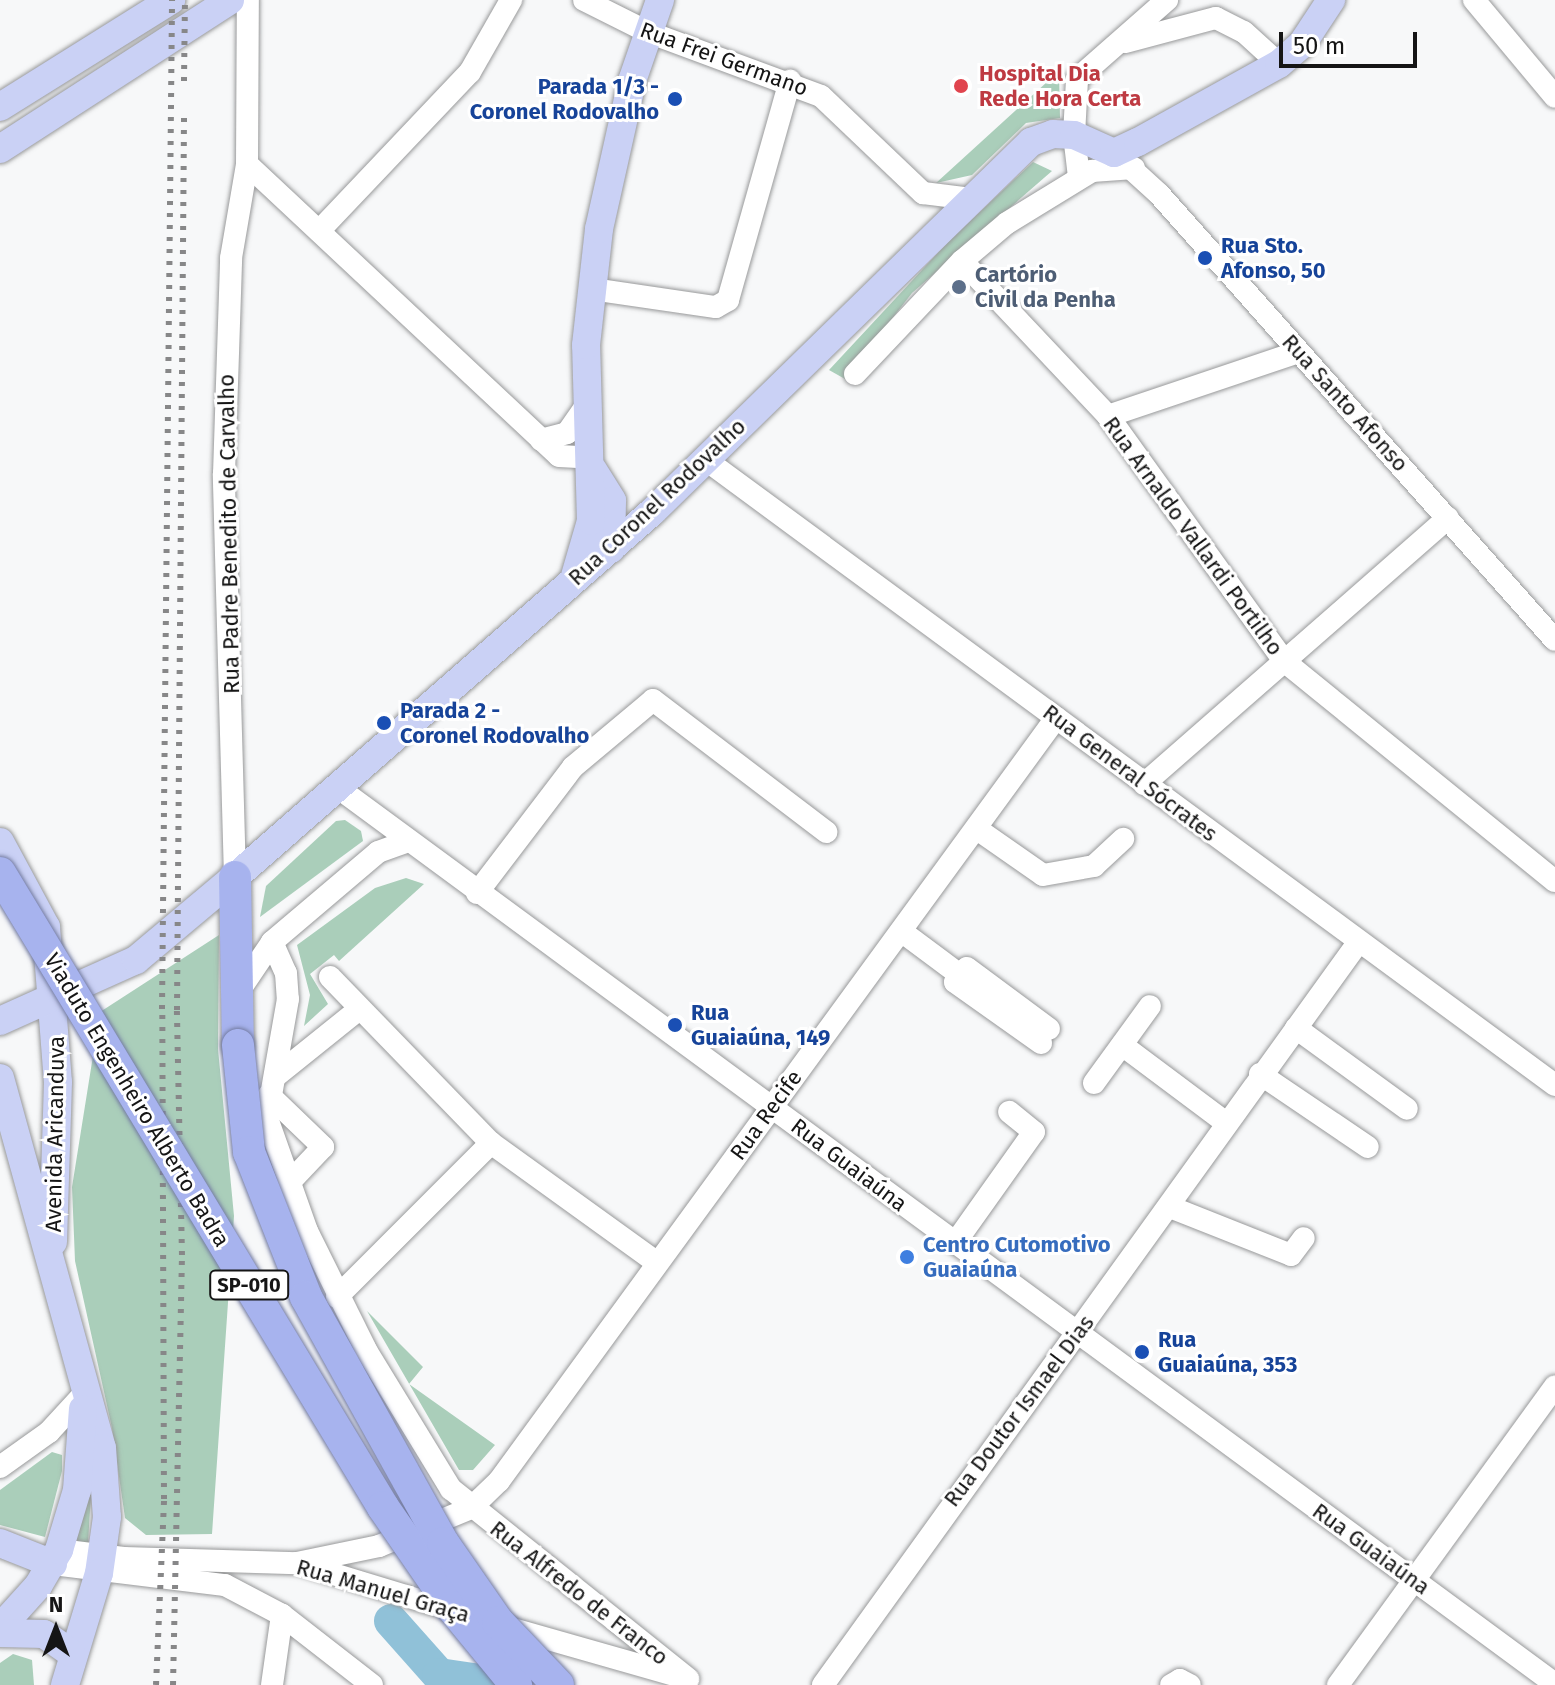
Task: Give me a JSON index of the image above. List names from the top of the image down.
{
  "streets": {
    "highway": ["Viaduto Engenheiro Alberto Badra", "SP-010"],
    "main road": ["Rua Coronel Rodovalho", "Avenida Aricanduva"],
    "street": [
      "Rua Frei Germano",
      "Rua Santo Afonso",
      "Rua Padre Benedito de Carvalho",
      "Rua Arnaldo Vallardi Portilho",
      "Rua General Sócrates",
      "Rua Recife",
      "Rua Guaiaúna",
      "Rua Doutor Ismael Dias",
      "Rua Manuel Graça",
      "Rua Alfredo de Franco"
    ]
  },
  "crossings": [
    ["Rua Frei Germano", "Rua Coronel Rodovalho"],
    ["Rua Coronel Rodovalho", "Rua Padre Benedito de Carvalho"],
    ["Rua Coronel Rodovalho", "Rua General Sócrates"],
    ["Rua Coronel Rodovalho", "Avenida Aricanduva"],
    ["Rua Coronel Rodovalho", "Rua Guaiaúna"],
    ["Rua General Sócrates", "Rua Recife"],
    ["Rua General Sócrates", "Rua Doutor Ismael Dias"],
    ["Rua Recife", "Rua Guaiaúna"],
    ["Rua Recife", "Rua Alfredo de Franco"],
    ["Avenida Aricanduva", "Rua Manuel Graça"],
    ["Rua Guaiaúna", "Rua Doutor Ismael Dias"],
    ["Rua Manuel Graça", "Rua Alfredo de Franco"]
  ],
  "places": [
    "Hospital Dia Rede Hora Certa",
    "Parada 1/3 - Coronel Rodovalho",
    "Rua Sto. Afonso, 50",
    "Cartório Civil da Penha",
    "Parada 2 - Coronel Rodovalho",
    "Rua Guaiaúna, 149",
    "Centro Cutomotivo Guaiaúna",
    "Rua Guaiaúna, 353"
  ],
  "scale_bar": "50 m",
  "north": "top"
}
